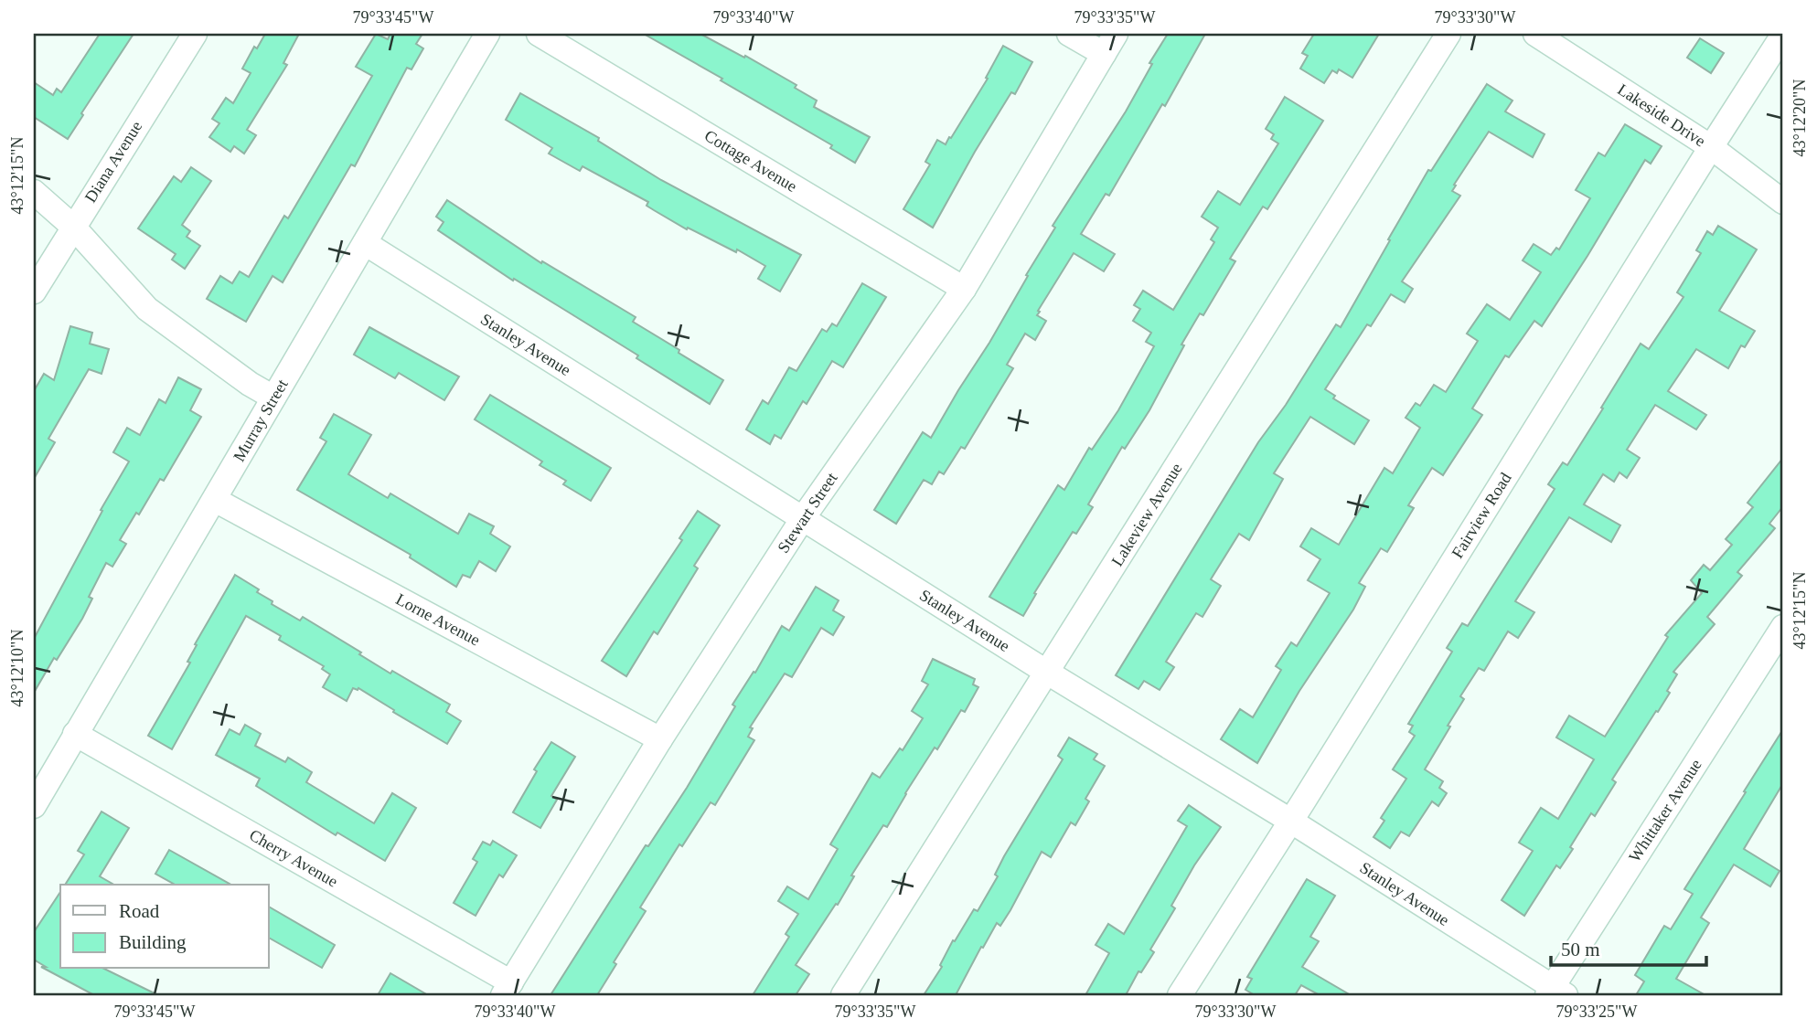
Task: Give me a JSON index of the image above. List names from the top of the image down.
{
  "streets": {
    "street": [
      "Lakeside Drive",
      "Cottage Avenue",
      "Diana Avenue",
      "Stanley Avenue",
      "Murray Street",
      "Stewart Street",
      "Lakeview Avenue",
      "Fairview Road",
      "Lorne Avenue",
      "Whittaker Avenue",
      "Cherry Avenue"
    ]
  },
  "crossings": [
    ["Lakeside Drive", "Fairview Road"],
    ["Cottage Avenue", "Stewart Street"],
    ["Stanley Avenue", "Murray Street"],
    ["Stanley Avenue", "Stewart Street"],
    ["Stanley Avenue", "Lakeview Avenue"],
    ["Stanley Avenue", "Fairview Road"],
    ["Stanley Avenue", "Whittaker Avenue"],
    ["Murray Street", "Lorne Avenue"],
    ["Murray Street", "Cherry Avenue"],
    ["Stewart Street", "Lorne Avenue"],
    ["Stewart Street", "Cherry Avenue"]
  ],
  "legend": ["Road", "Building"],
  "scale_bar": "50 m",
  "coordinates": [
    "79°33'45\"W",
    "79°33'40\"W",
    "79°33'35\"W",
    "79°33'30\"W",
    "43°12'20\"N",
    "43°12'15\"N",
    "43°12'10\"N",
    "79°33'25\"W"
  ]
}
